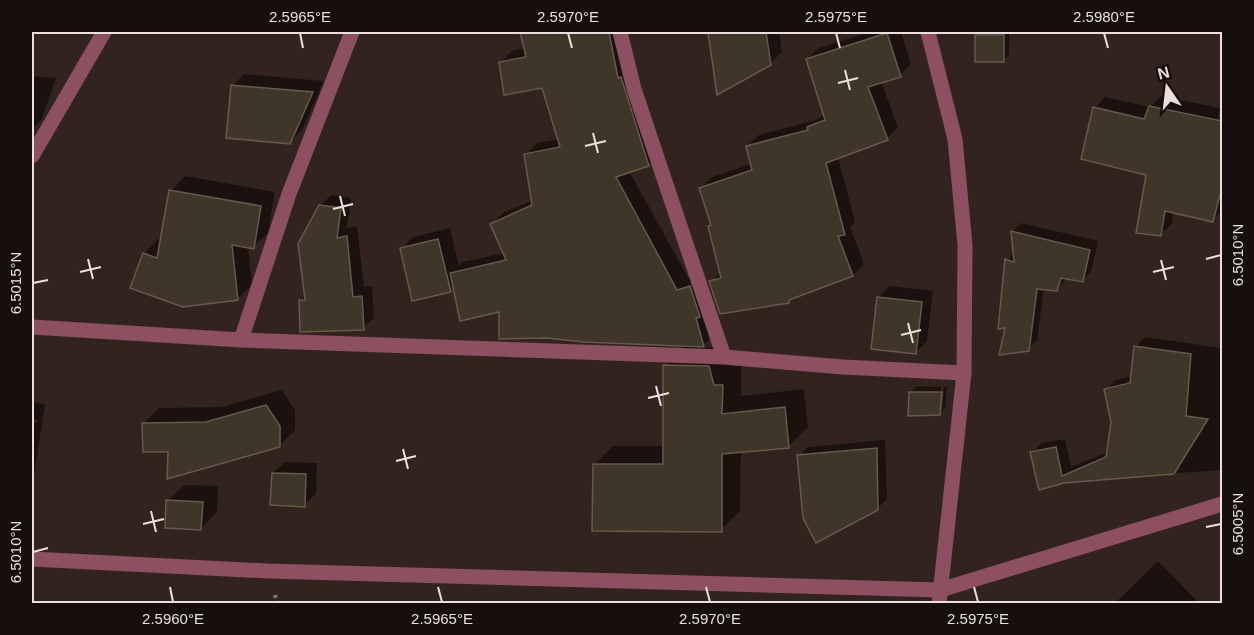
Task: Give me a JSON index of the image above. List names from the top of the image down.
{
  "north": "top",
  "coordinates": [
    "2.5965°E",
    "2.5970°E",
    "2.5975°E",
    "2.5980°E",
    "6.5010°N",
    "6.5015°N",
    "6.5005°N",
    "2.5960°E"
  ]
}
